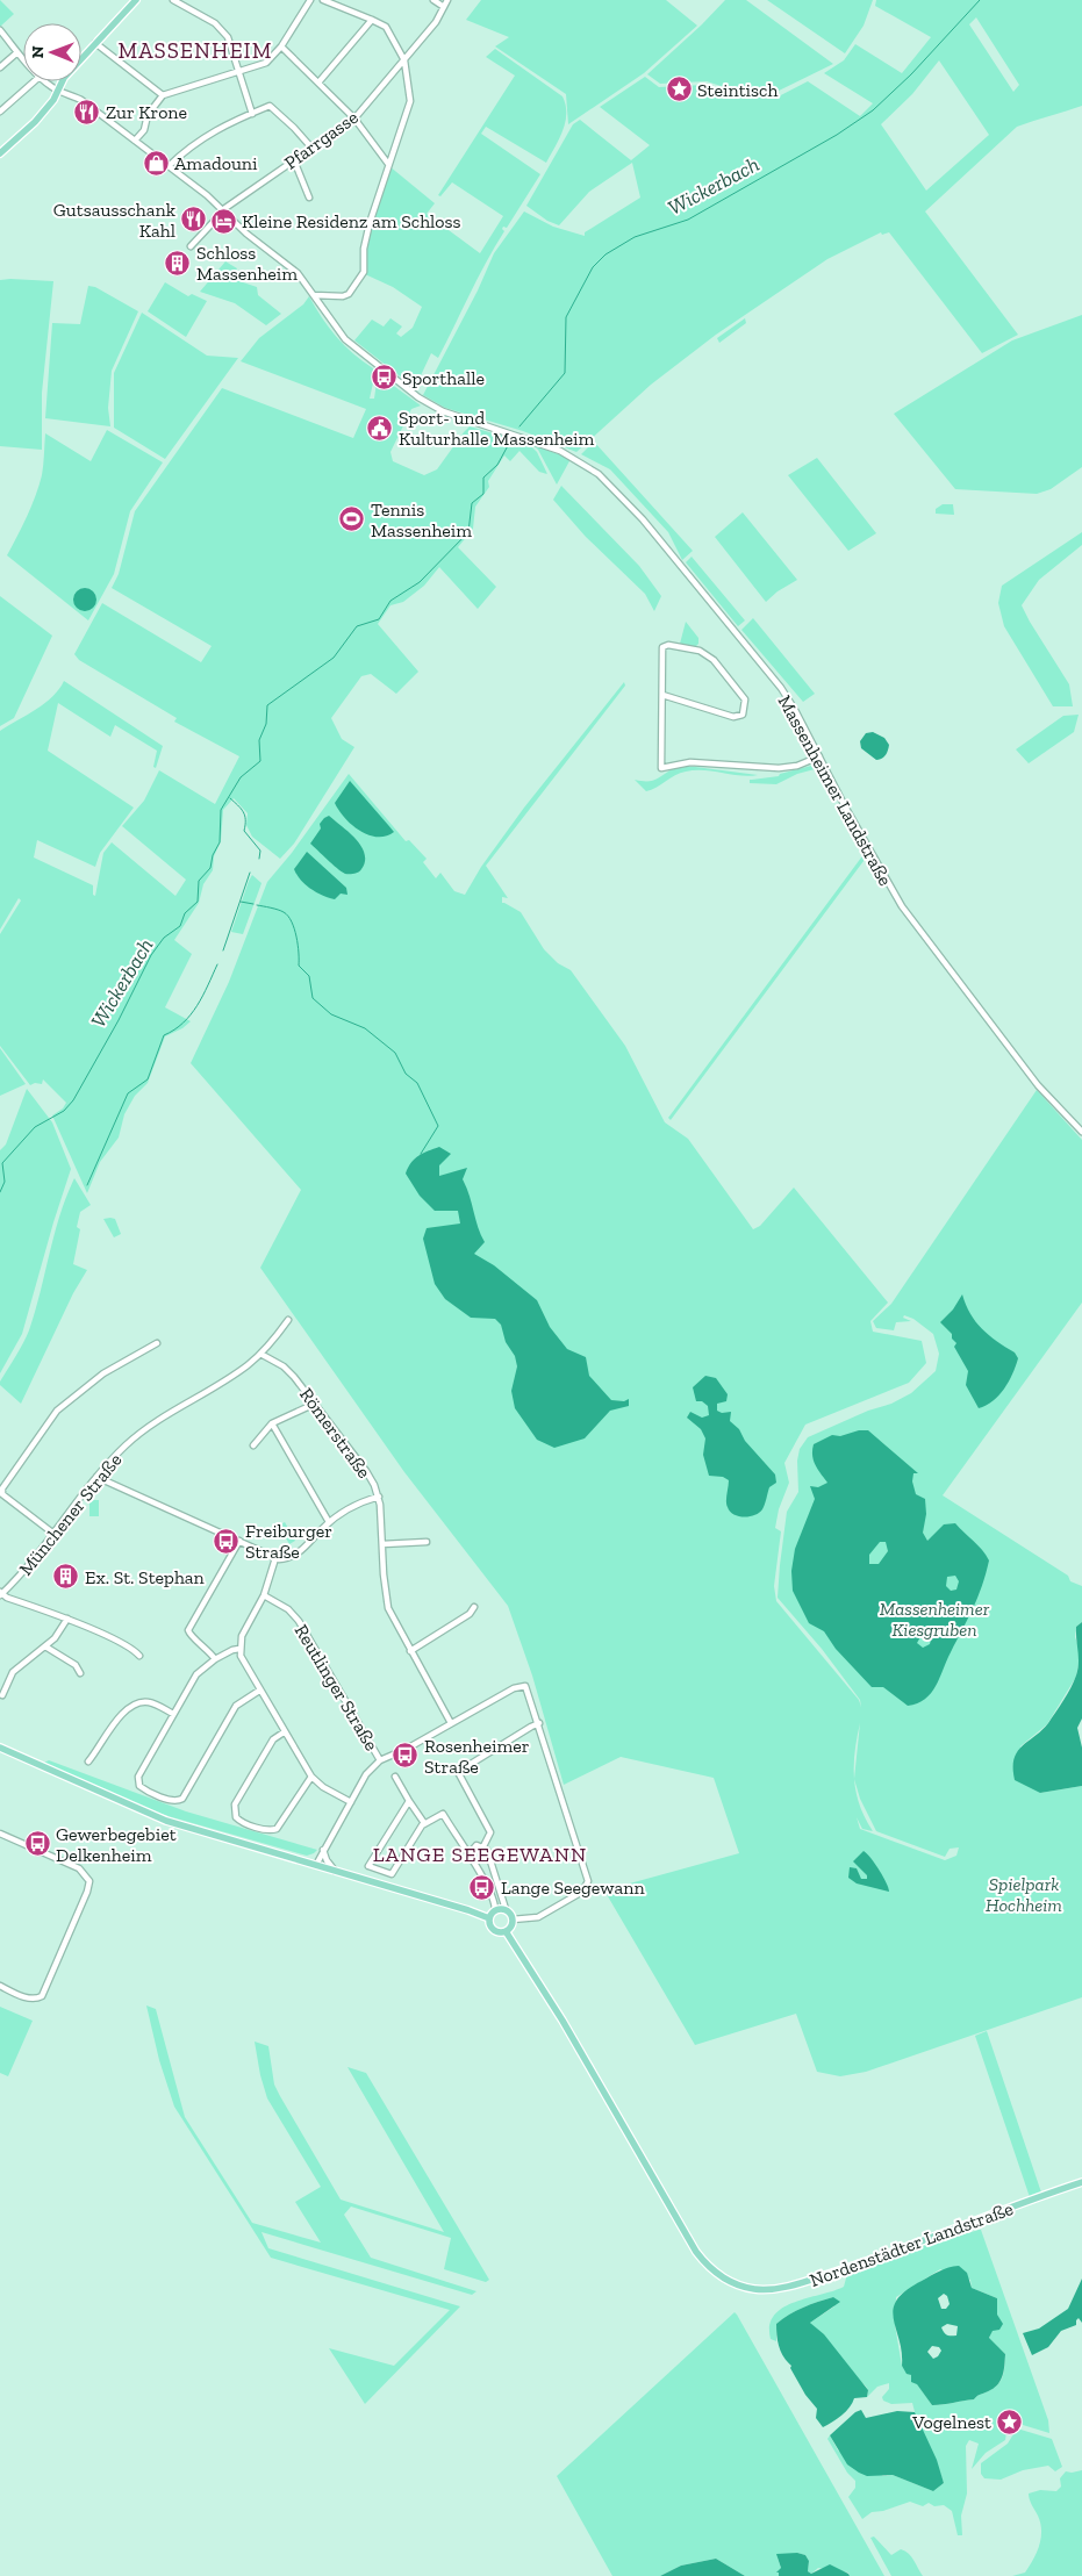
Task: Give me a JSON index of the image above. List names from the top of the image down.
{
  "streets": {
    "main road": ["Nordenstädter Landstraße"],
    "street": [
      "Pfarrgasse",
      "Massenheimer Landstraße",
      "Römerstraße",
      "Münchener Straße",
      "Reutlinger Straße"
    ]
  },
  "crossings": [
    ["Pfarrgasse", "Massenheimer Landstraße"],
    ["Römerstraße", "Münchener Straße"]
  ],
  "districts": ["MASSENHEIM", "LANGE SEEGEWANN"],
  "water": ["Wickerbach"],
  "parks": ["Massenheimer Kiesgruben", "Spielpark Hochheim"],
  "places": {
    "place": ["Steintisch", "Vogelnest"],
    "restaurant": ["Zur Krone", "Gutsausschank Kahl"],
    "shop": ["Amadouni"],
    "hotel": ["Kleine Residenz am Schloss"],
    "building": ["Schloss Massenheim", "Ex. St. Stephan"],
    "bus stop": [
      "Sporthalle",
      "Freiburger Straße",
      "Rosenheimer Straße",
      "Gewerbegebiet Delkenheim",
      "Lange Seegewann"
    ],
    "public building": ["Sport- und Kulturhalle Massenheim"],
    "sports": ["Tennis Massenheim"]
  },
  "north": "left"
}
